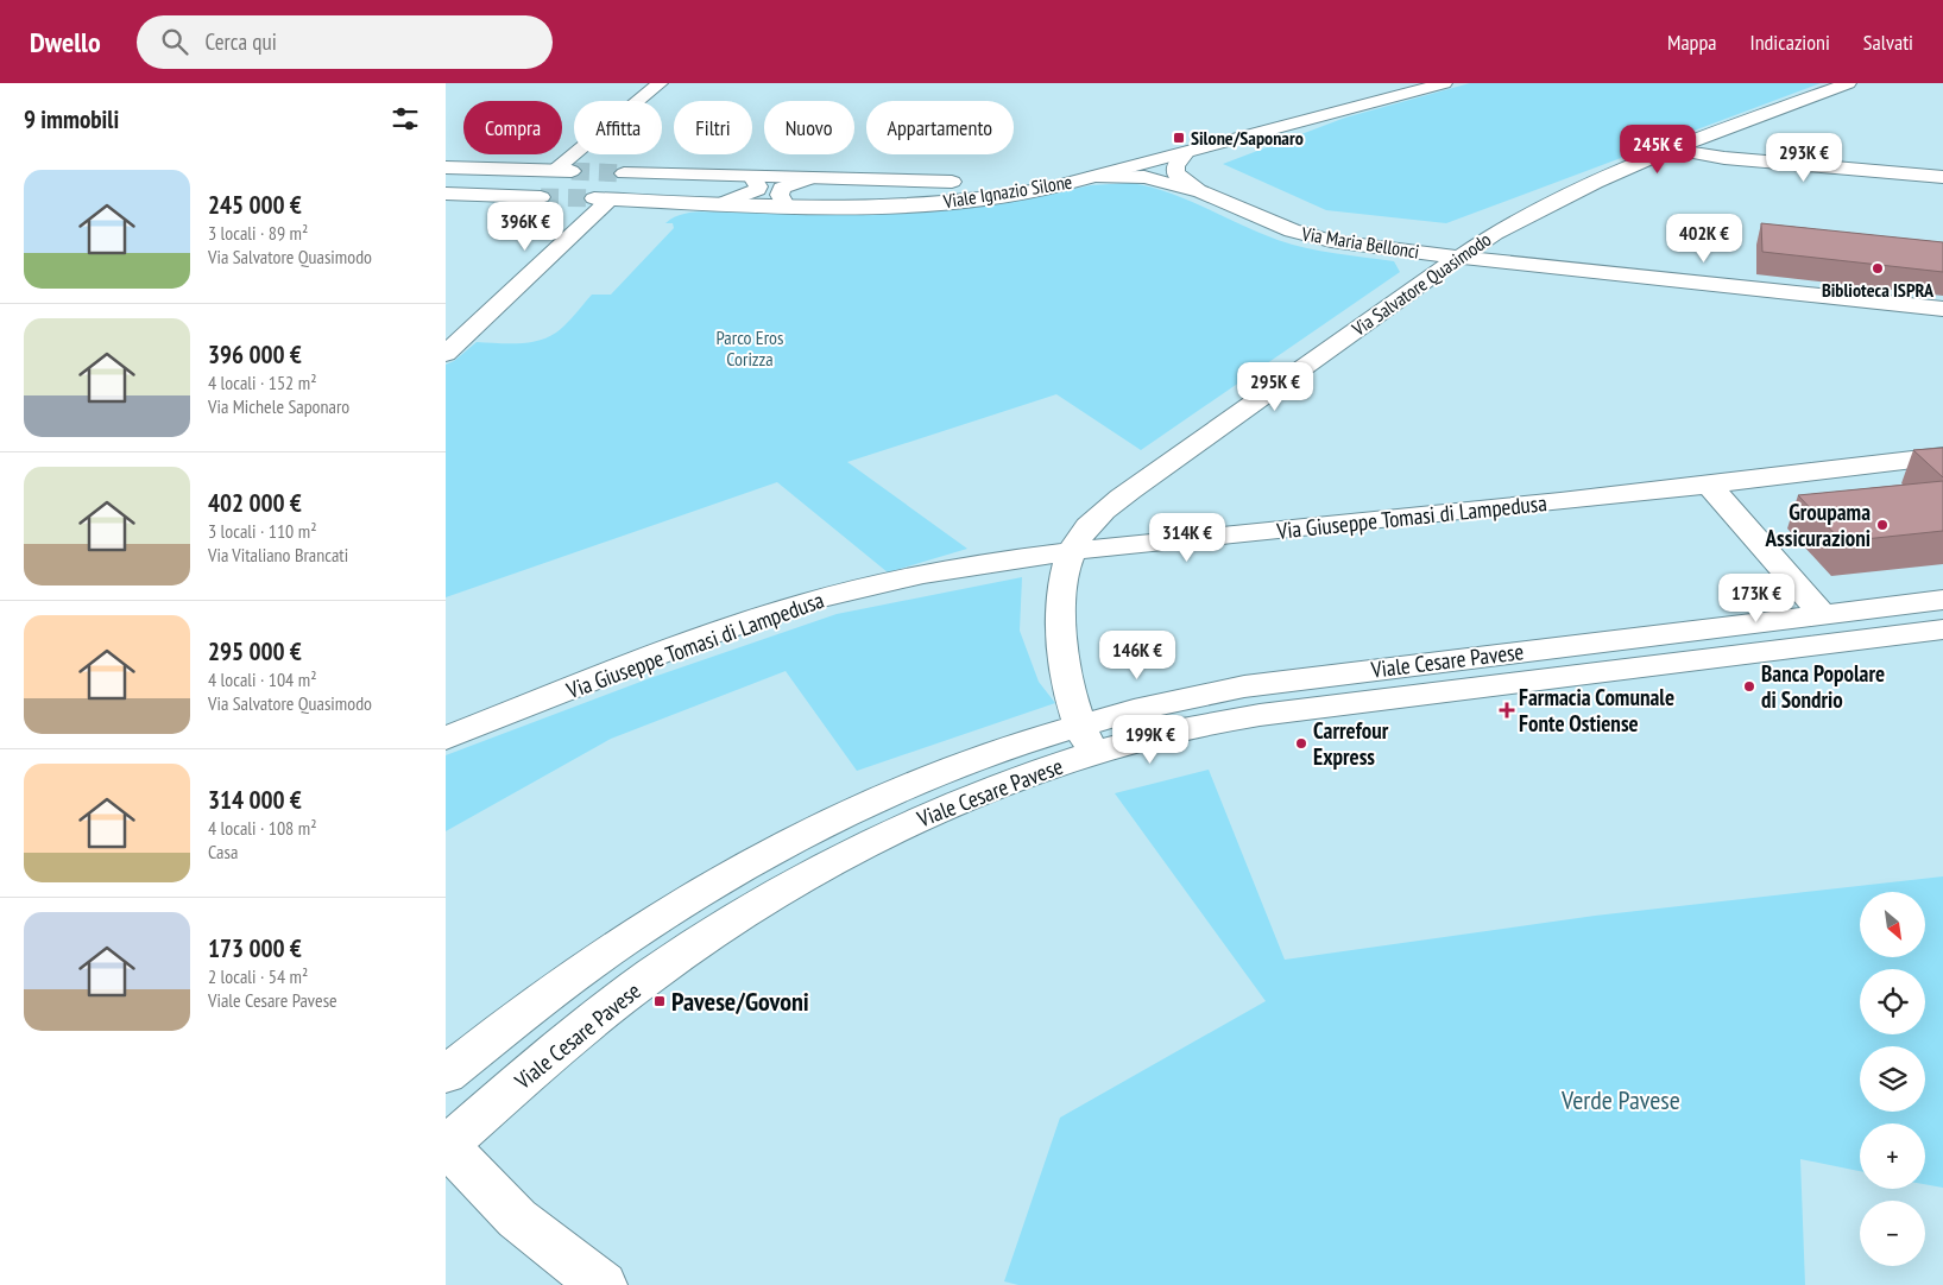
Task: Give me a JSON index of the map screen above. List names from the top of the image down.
{
  "streets": {
    "street": [
      "Viale Ignazio Silone",
      "Via Maria Bellonci",
      "Via Salvatore Quasimodo",
      "Via Giuseppe Tomasi di Lampedusa",
      "Viale Cesare Pavese"
    ]
  },
  "crossings": [
    ["Viale Ignazio Silone", "Via Maria Bellonci"],
    ["Via Maria Bellonci", "Via Salvatore Quasimodo"],
    ["Via Salvatore Quasimodo", "Via Giuseppe Tomasi di Lampedusa"],
    ["Via Salvatore Quasimodo", "Viale Cesare Pavese"]
  ],
  "parks": ["Parco Eros Corizza", "Verde Pavese"],
  "places": {
    "transit": ["Silone/Saponaro", "Pavese/Govoni"],
    "other": [
      "Biblioteca ISPRA",
      "Groupama Assicurazioni",
      "Banca Popolare di Sondrio",
      "Carrefour Express"
    ],
    "health": ["Farmacia Comunale Fonte Ostiense"]
  },
  "north": "bottom right",
  "page": {
    "header": "Dwello",
    "search": "Cerca qui",
    "nav": ["Mappa", "Indicazioni", "Salvati"],
    "heading": "9 immobili",
    "chip": [
      "Compra",
      "Affitta",
      "Filtri",
      "Nuovo",
      "Appartamento"
    ],
    "price": [
      "245K €",
      "293K €",
      "396K €",
      "402K €",
      "295K €",
      "314K €",
      "173K €",
      "146K €",
      "199K €"
    ],
    "list": [
      {
        "name": "245 000 €",
        "note": "3 locali · 89 m² · Via Salvatore Quasimodo"
      },
      {
        "name": "396 000 €",
        "note": "4 locali · 152 m² · Via Michele Saponaro"
      },
      {
        "name": "402 000 €",
        "note": "3 locali · 110 m² · Via Vitaliano Brancati"
      },
      {
        "name": "295 000 €",
        "note": "4 locali · 104 m² · Via Salvatore Quasimodo"
      },
      {
        "name": "314 000 €",
        "note": "4 locali · 108 m² · Casa"
      },
      {
        "name": "173 000 €",
        "note": "2 locali · 54 m² · Viale Cesare Pavese"
      }
    ],
    "map_buttons": ["+", "−"]
  }
}
